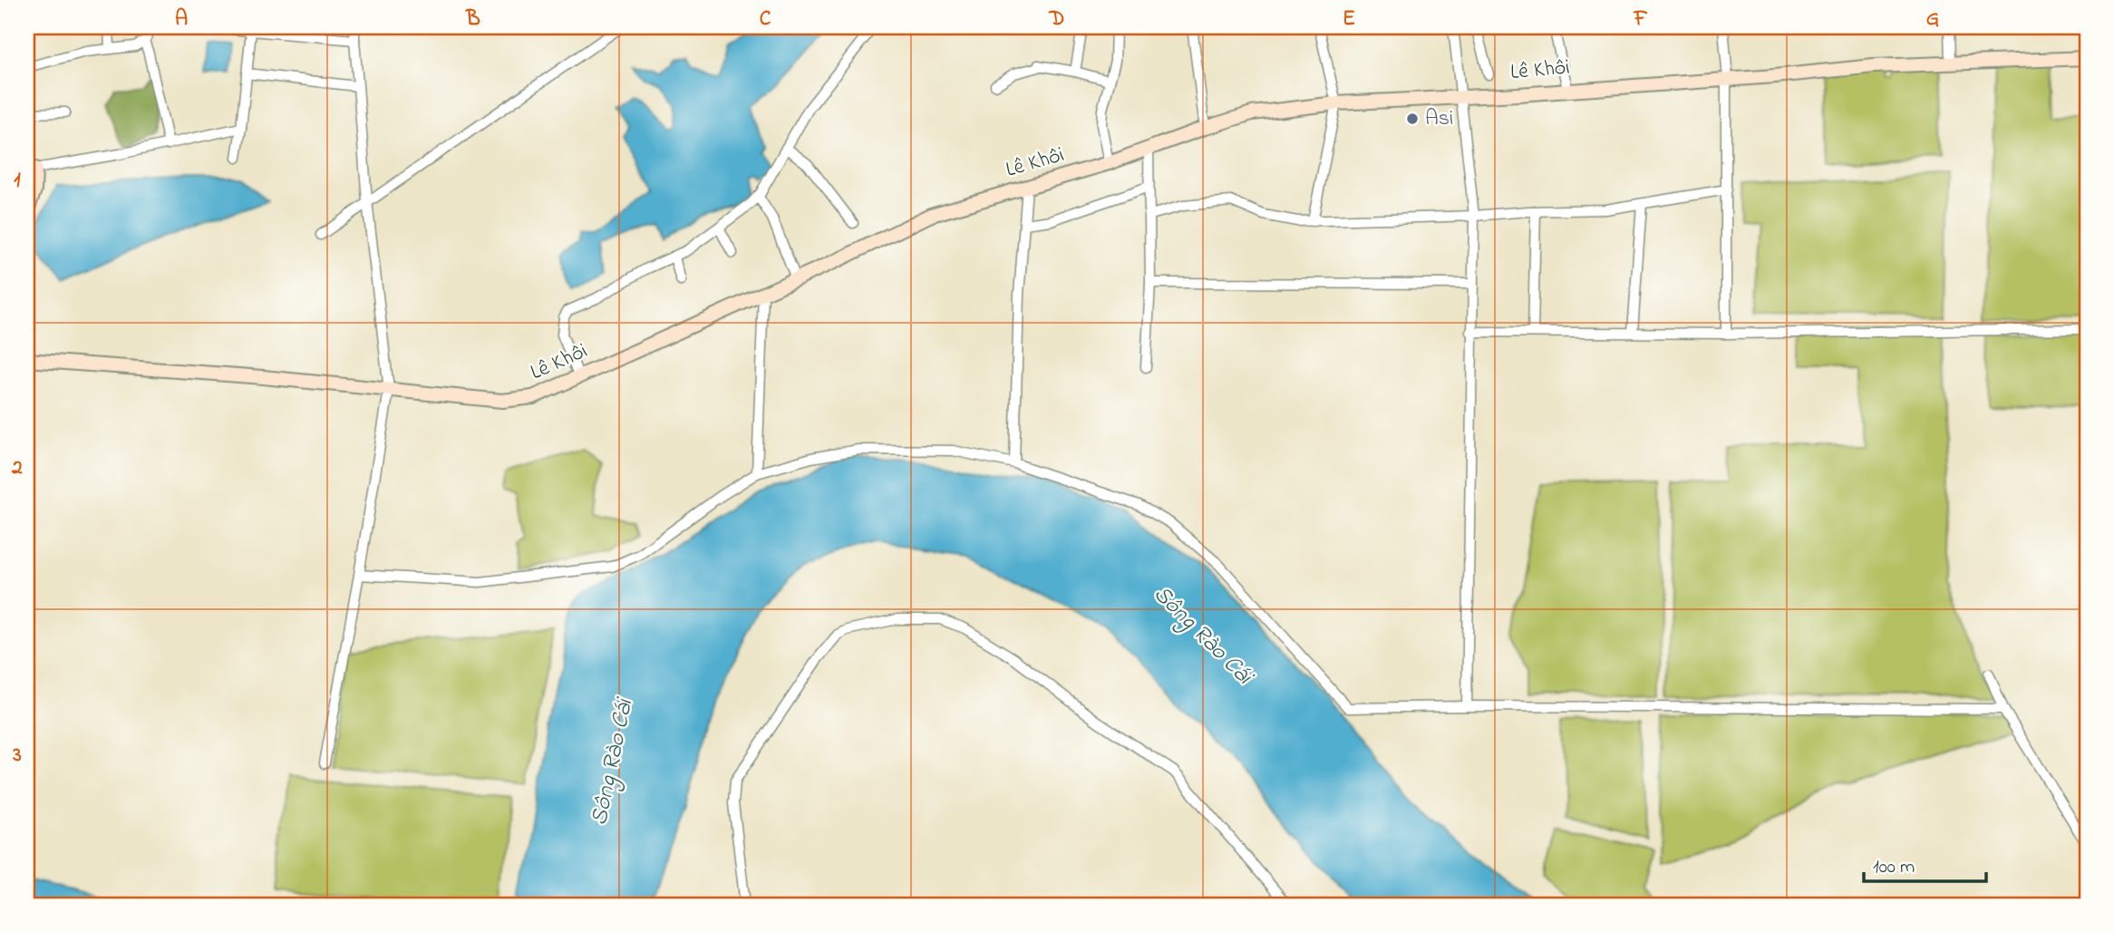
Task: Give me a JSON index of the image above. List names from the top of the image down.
{
  "streets": {
    "street": ["Lê Khôi"]
  },
  "water": ["Sông Rào Cái"],
  "places": ["Asi"],
  "scale_bar": "100 m",
  "grid": {
    "columns": [
      "A",
      "B",
      "C",
      "D",
      "E",
      "F",
      "G"
    ],
    "rows": ["1", "2", "3"]
  }
}
